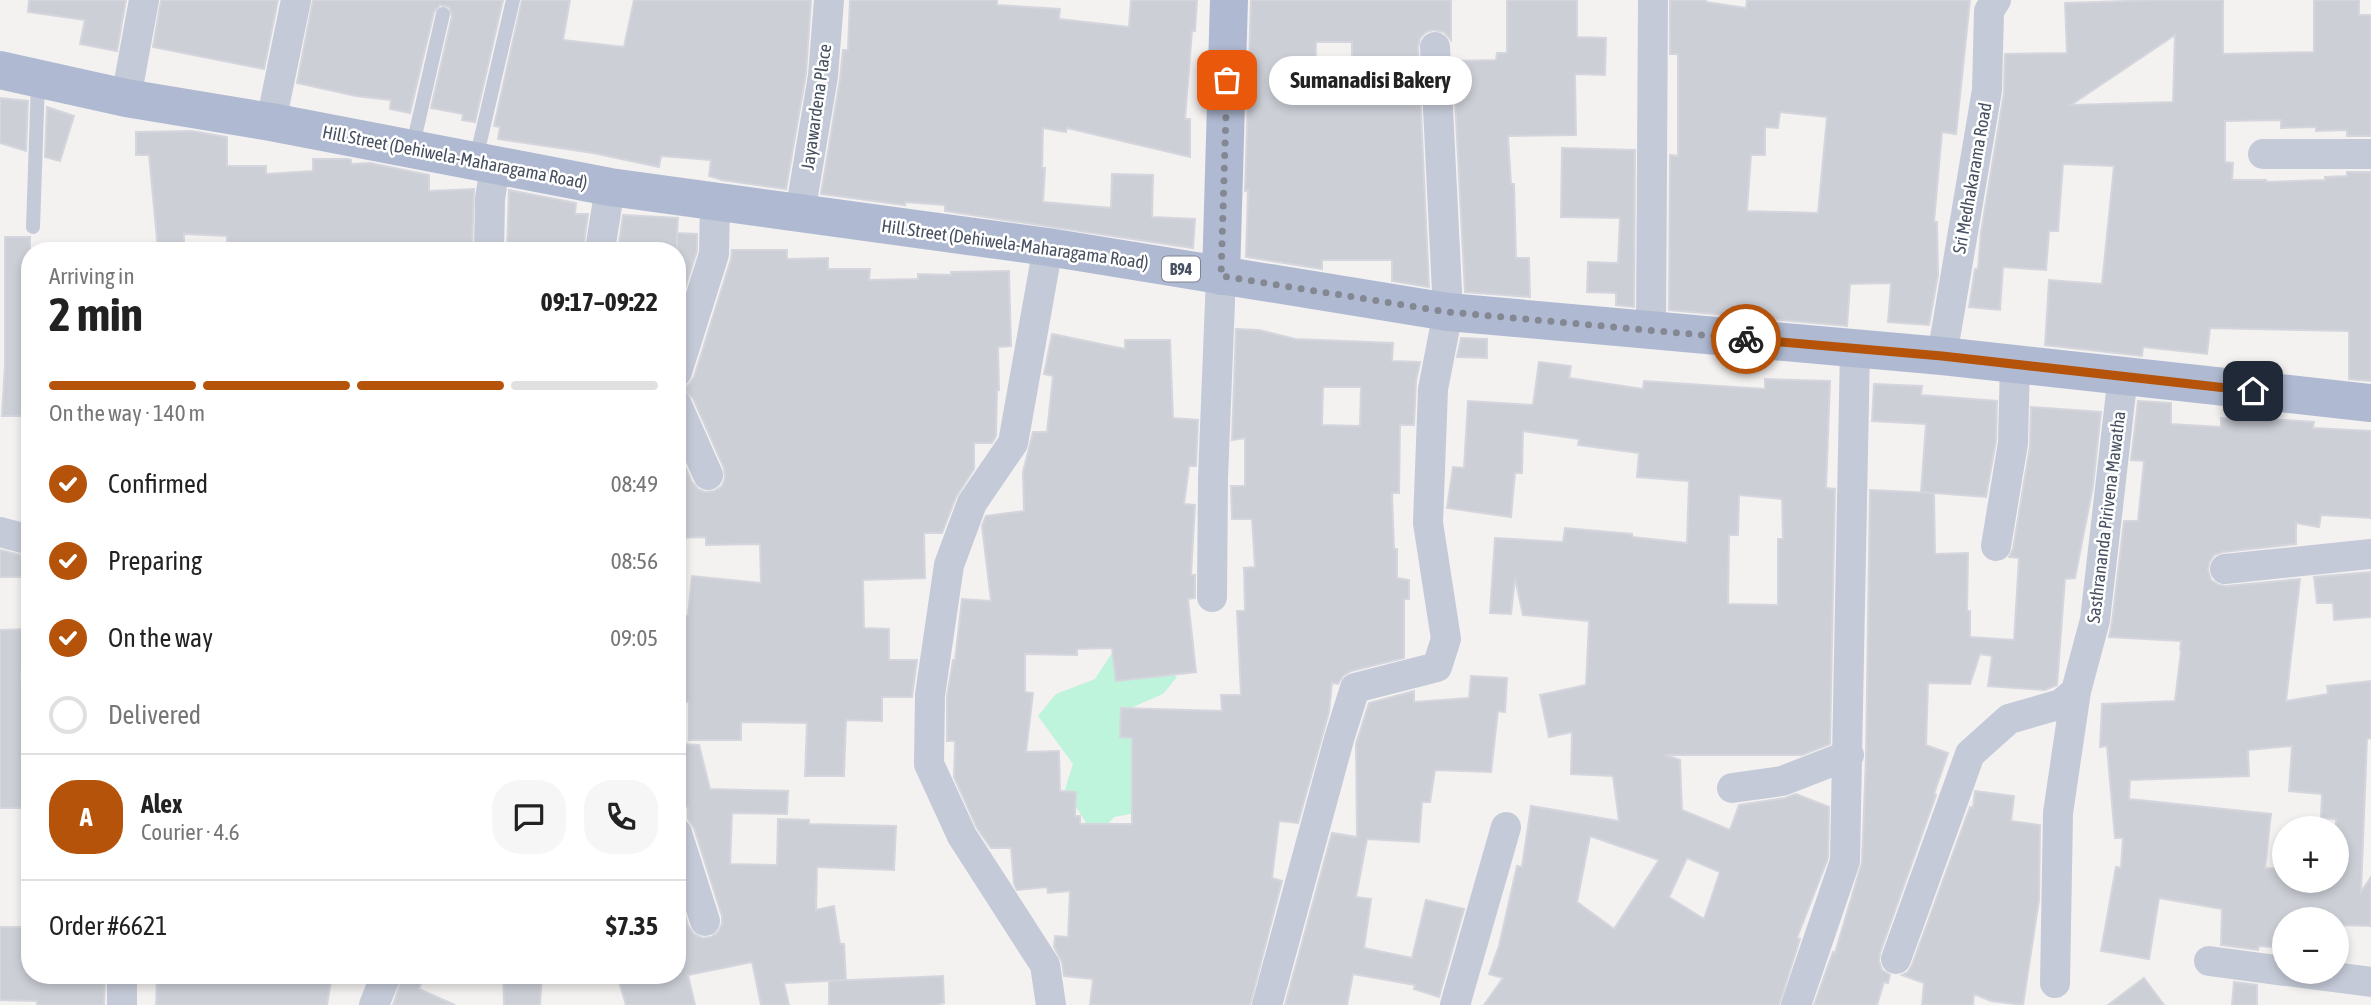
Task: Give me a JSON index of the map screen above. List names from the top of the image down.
{
  "streets": {
    "main road": ["Hill Street (Dehiwela-Maharagama Road)", "B94"],
    "street": ["Jayawardena Place", "Sri Medhakarama Road", "Sasthrananda Pirivena Mawatha"]
  },
  "crossings": [
    ["Jayawardena Place", "Hill Street (Dehiwela-Maharagama Road)"],
    ["Hill Street (Dehiwela-Maharagama Road)", "Sri Medhakarama Road"],
    ["Hill Street (Dehiwela-Maharagama Road)", "Sasthrananda Pirivena Mawatha"]
  ],
  "places": ["Sumanadisi Bakery"],
  "page": {
    "bubble": "Sumanadisi Bakery",
    "heading": ["2 min", "Arriving in", "09:17–09:22"],
    "panel": [
      "Alex",
      "Courier · 4.6",
      "Order #6621",
      "$7.35"
    ],
    "bar": "On the way · 140 m",
    "list": [
      ["Confirmed", "08:49"],
      ["Preparing", "08:56"],
      ["On the way", "09:05"],
      "Delivered"
    ],
    "round": "A",
    "map_buttons": ["+", "−"]
  }
}
